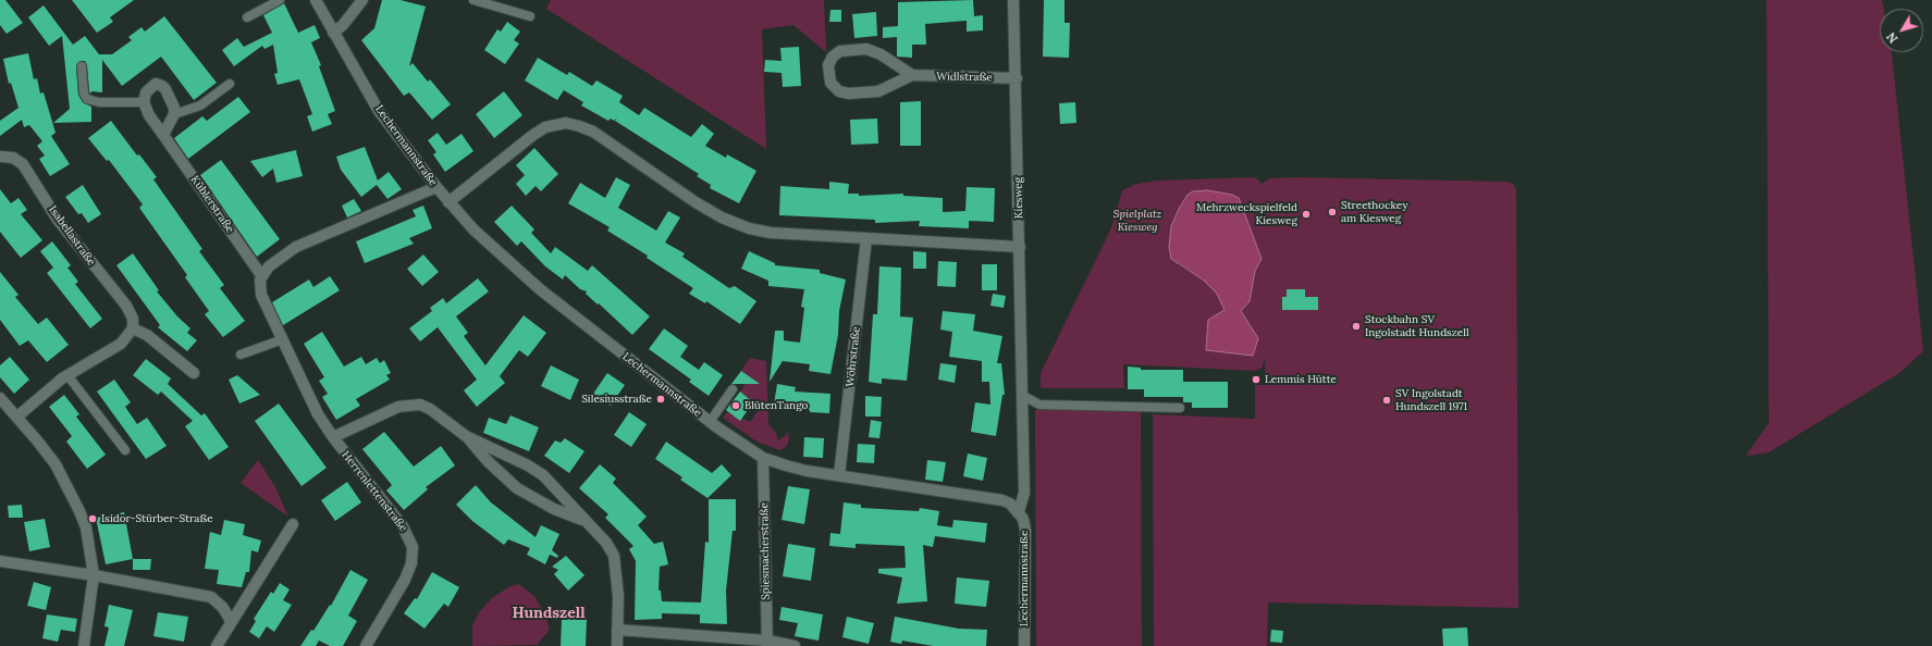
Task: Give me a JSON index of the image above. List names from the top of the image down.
{
  "streets": {
    "street": [
      "Widlstraße",
      "Lechermannstraße",
      "Kiesweg",
      "Küblerstraße",
      "Isabellastraße",
      "Wöhrstraße",
      "Herrenlettenstraße",
      "Spiesmacherstraße"
    ]
  },
  "crossings": [
    ["Widlstraße", "Kiesweg"],
    ["Lechermannstraße", "Kiesweg"],
    ["Lechermannstraße", "Wöhrstraße"],
    ["Lechermannstraße", "Spiesmacherstraße"],
    ["Küblerstraße", "Herrenlettenstraße"]
  ],
  "districts": ["Hundszell"],
  "parks": ["Spielplatz Kiesweg"],
  "places": [
    "Streethockey am Kiesweg",
    "Mehrzweckspielfeld Kiesweg",
    "Stockbahn SV Ingolstadt Hundszell",
    "Lemmis Hütte",
    "Silesiusstraße",
    "SV Ingolstadt Hundszell 1971",
    "BlütenTango",
    "Isidor-Stürber-Straße"
  ],
  "north": "bottom left"
}
